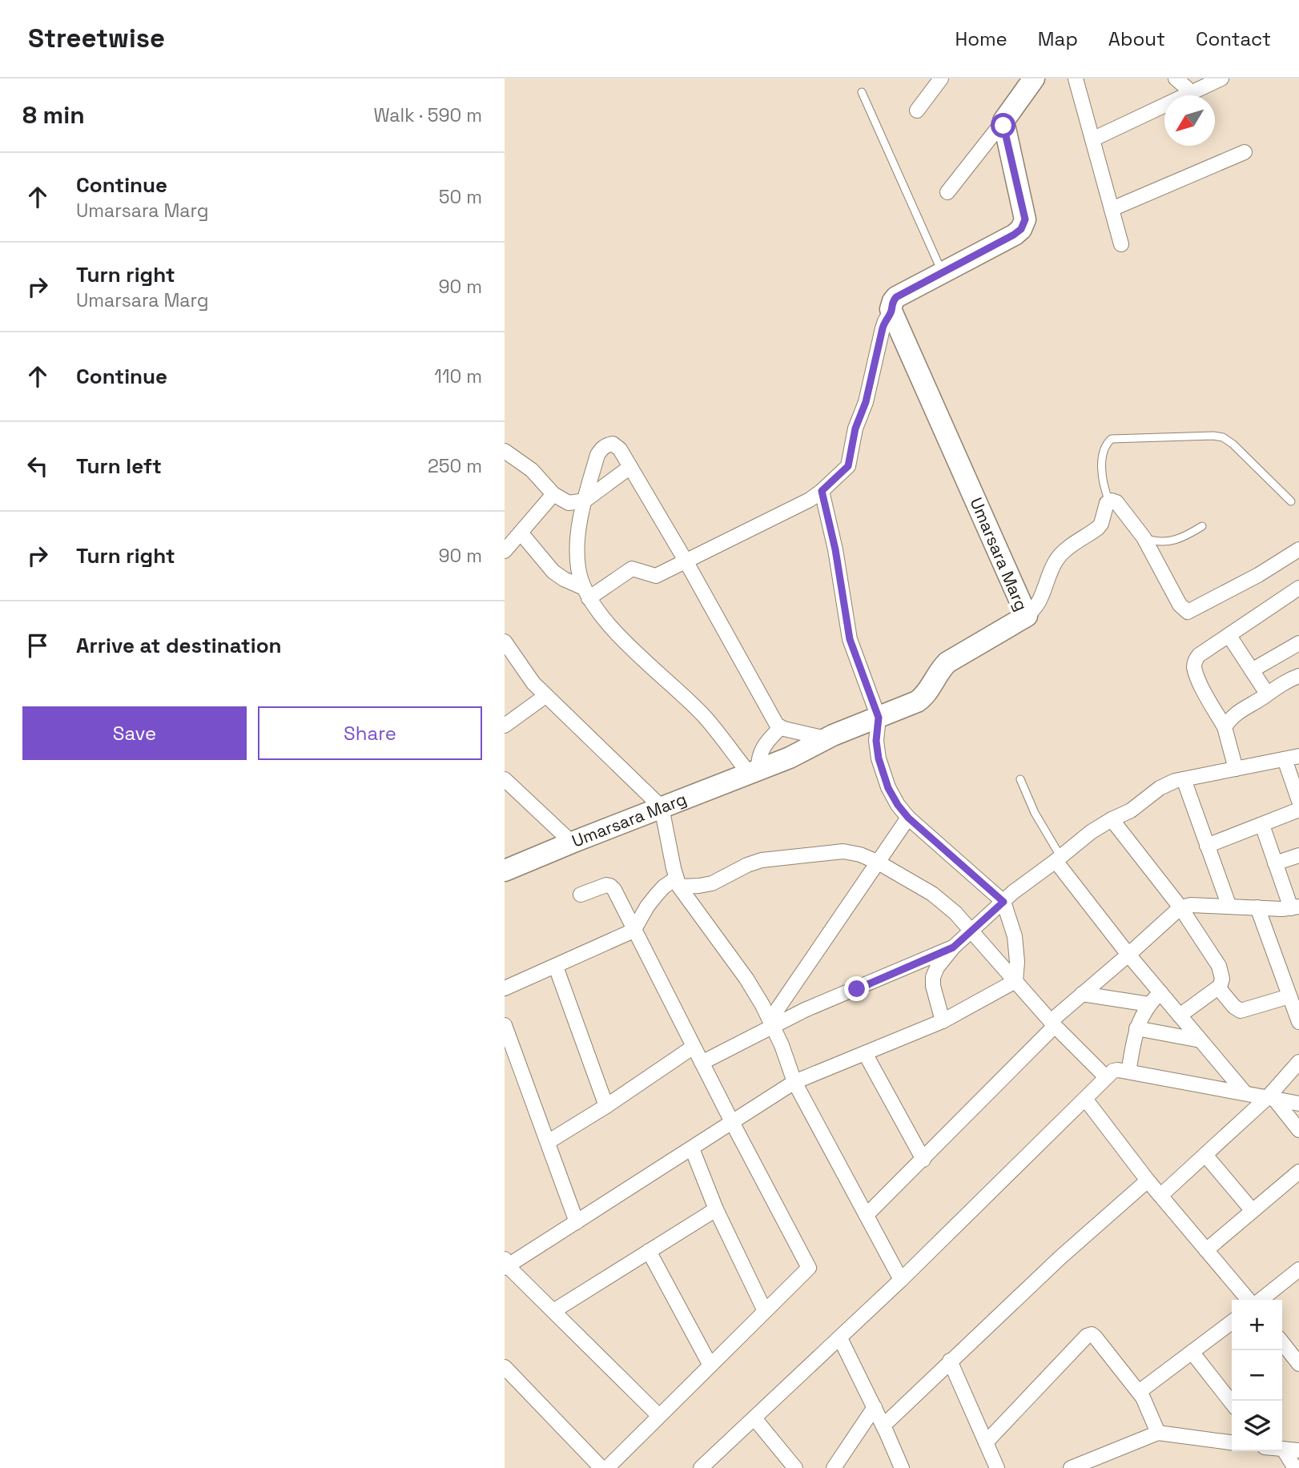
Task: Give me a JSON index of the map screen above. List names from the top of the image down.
{
  "streets": {
    "street": ["Umarsara Marg"]
  },
  "north": "bottom left",
  "page": {
    "header": "Streetwise",
    "nav": [
      "Home",
      "Map",
      "About",
      "Contact"
    ],
    "heading": ["8 min", "Walk · 590 m"],
    "list": [
      ["Continue", "Umarsara Marg", "50 m"],
      ["Turn right", "Umarsara Marg", "90 m"],
      ["Continue", "110 m"],
      ["Turn left", "250 m"],
      ["Turn right", "90 m"],
      "Arrive at destination"
    ],
    "buttons": ["Save", "Share"],
    "map_buttons": ["+", "−"]
  }
}
